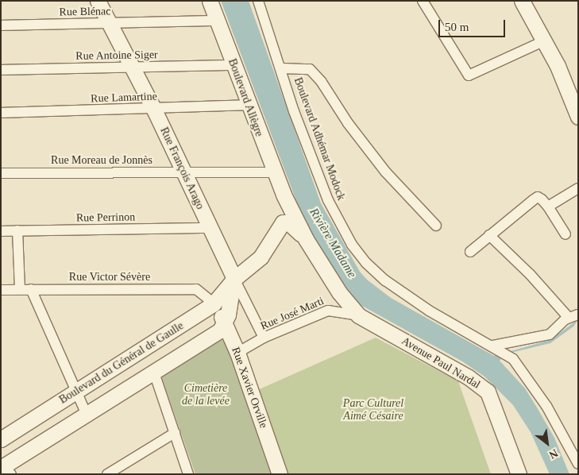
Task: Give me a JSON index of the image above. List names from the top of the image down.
{
  "streets": {
    "main road": [
      "Boulevard Allègre",
      "Rue François Arago",
      "Boulevard du Général de Gaulle",
      "Avenue Paul Nardal",
      "Rue Xavier Orville"
    ],
    "street": [
      "Rue Blénac",
      "Rue Antoine Siger",
      "Rue Lamartine",
      "Boulevard Adhémar Modock",
      "Rue Moreau de Jonnès",
      "Rue Perrinon",
      "Rue Victor Sévère",
      "Rue José Marti"
    ]
  },
  "crossings": [
    ["Rue Blénac", "Boulevard Allègre"],
    ["Rue Blénac", "Rue François Arago"],
    ["Rue Antoine Siger", "Boulevard Allègre"],
    ["Rue Antoine Siger", "Rue François Arago"],
    ["Rue Lamartine", "Boulevard Allègre"],
    ["Rue Lamartine", "Rue François Arago"],
    ["Boulevard Allègre", "Rue Moreau de Jonnès"],
    ["Boulevard Allègre", "Rue José Marti"],
    ["Boulevard Allègre", "Avenue Paul Nardal"],
    ["Rue Moreau de Jonnès", "Rue François Arago"],
    ["Rue François Arago", "Rue Perrinon"],
    ["Rue François Arago", "Rue José Marti"],
    ["Rue François Arago", "Boulevard du Général de Gaulle"],
    ["Rue Victor Sévère", "Boulevard du Général de Gaulle"],
    ["Rue Victor Sévère", "Rue Xavier Orville"],
    ["Rue José Marti", "Avenue Paul Nardal"],
    ["Rue José Marti", "Rue Xavier Orville"],
    ["Boulevard du Général de Gaulle", "Rue Xavier Orville"]
  ],
  "water": ["Rivière Madame"],
  "parks": ["Cimetière de la levée", "Parc Culturel Aimé Césaire"],
  "scale_bar": "50 m",
  "north": "bottom right"
}
